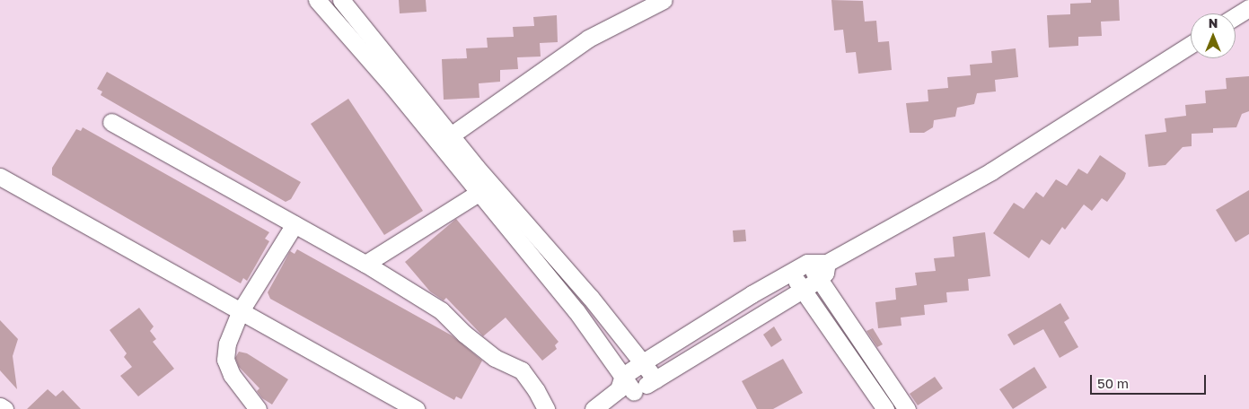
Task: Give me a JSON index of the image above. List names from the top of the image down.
{
  "scale_bar": "50 m",
  "north": "top"
}
